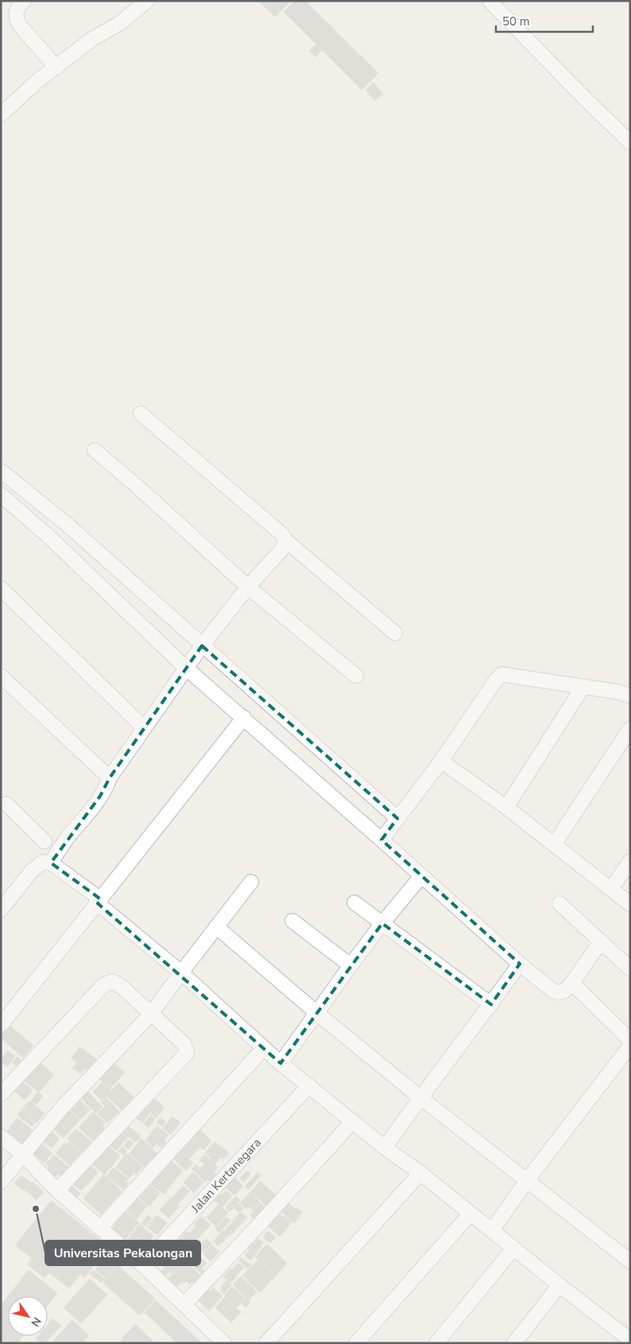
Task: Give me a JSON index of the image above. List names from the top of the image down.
{
  "streets": {
    "street": ["Jalan Kertanegara"]
  },
  "places": ["Universitas Pekalongan"],
  "scale_bar": "50 m",
  "north": "bottom right"
}
